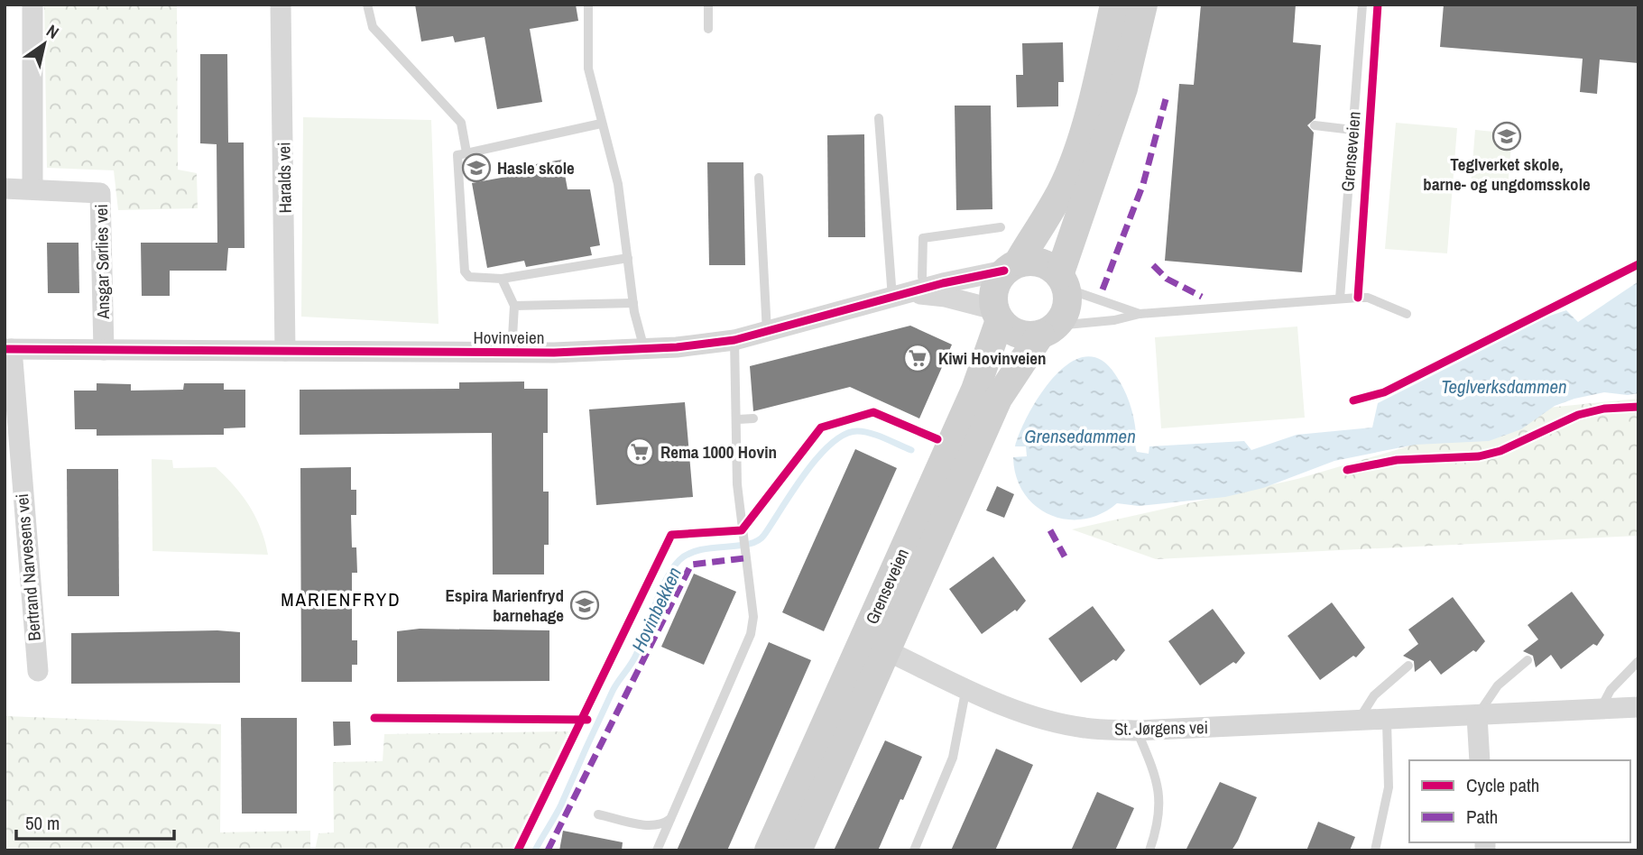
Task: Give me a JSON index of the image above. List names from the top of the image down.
{
  "streets": {
    "main road": ["Grenseveien"],
    "street": [
      "Haralds vei",
      "Ansgar Sørlies vei",
      "Hovinveien",
      "Bertrand Narvesens vei",
      "St. Jørgens vei"
    ]
  },
  "crossings": [
    ["Grenseveien", "Hovinveien"],
    ["Grenseveien", "St. Jørgens vei"],
    ["Haralds vei", "Hovinveien"],
    ["Ansgar Sørlies vei", "Hovinveien"],
    ["Hovinveien", "Bertrand Narvesens vei"]
  ],
  "districts": ["MARIENFRYD"],
  "water": ["Teglverksdammen", "Grensedammen", "Hovinbekken"],
  "places": {
    "school or university": ["Teglverket skole, barne- og ungdomsskole", "Hasle skole", "Espira Marienfryd barnehage"],
    "supermarket": ["Kiwi Hovinveien", "Rema 1000 Hovin"]
  },
  "legend": ["Cycle path", "Path"],
  "scale_bar": "50 m",
  "north": "top right"
}
